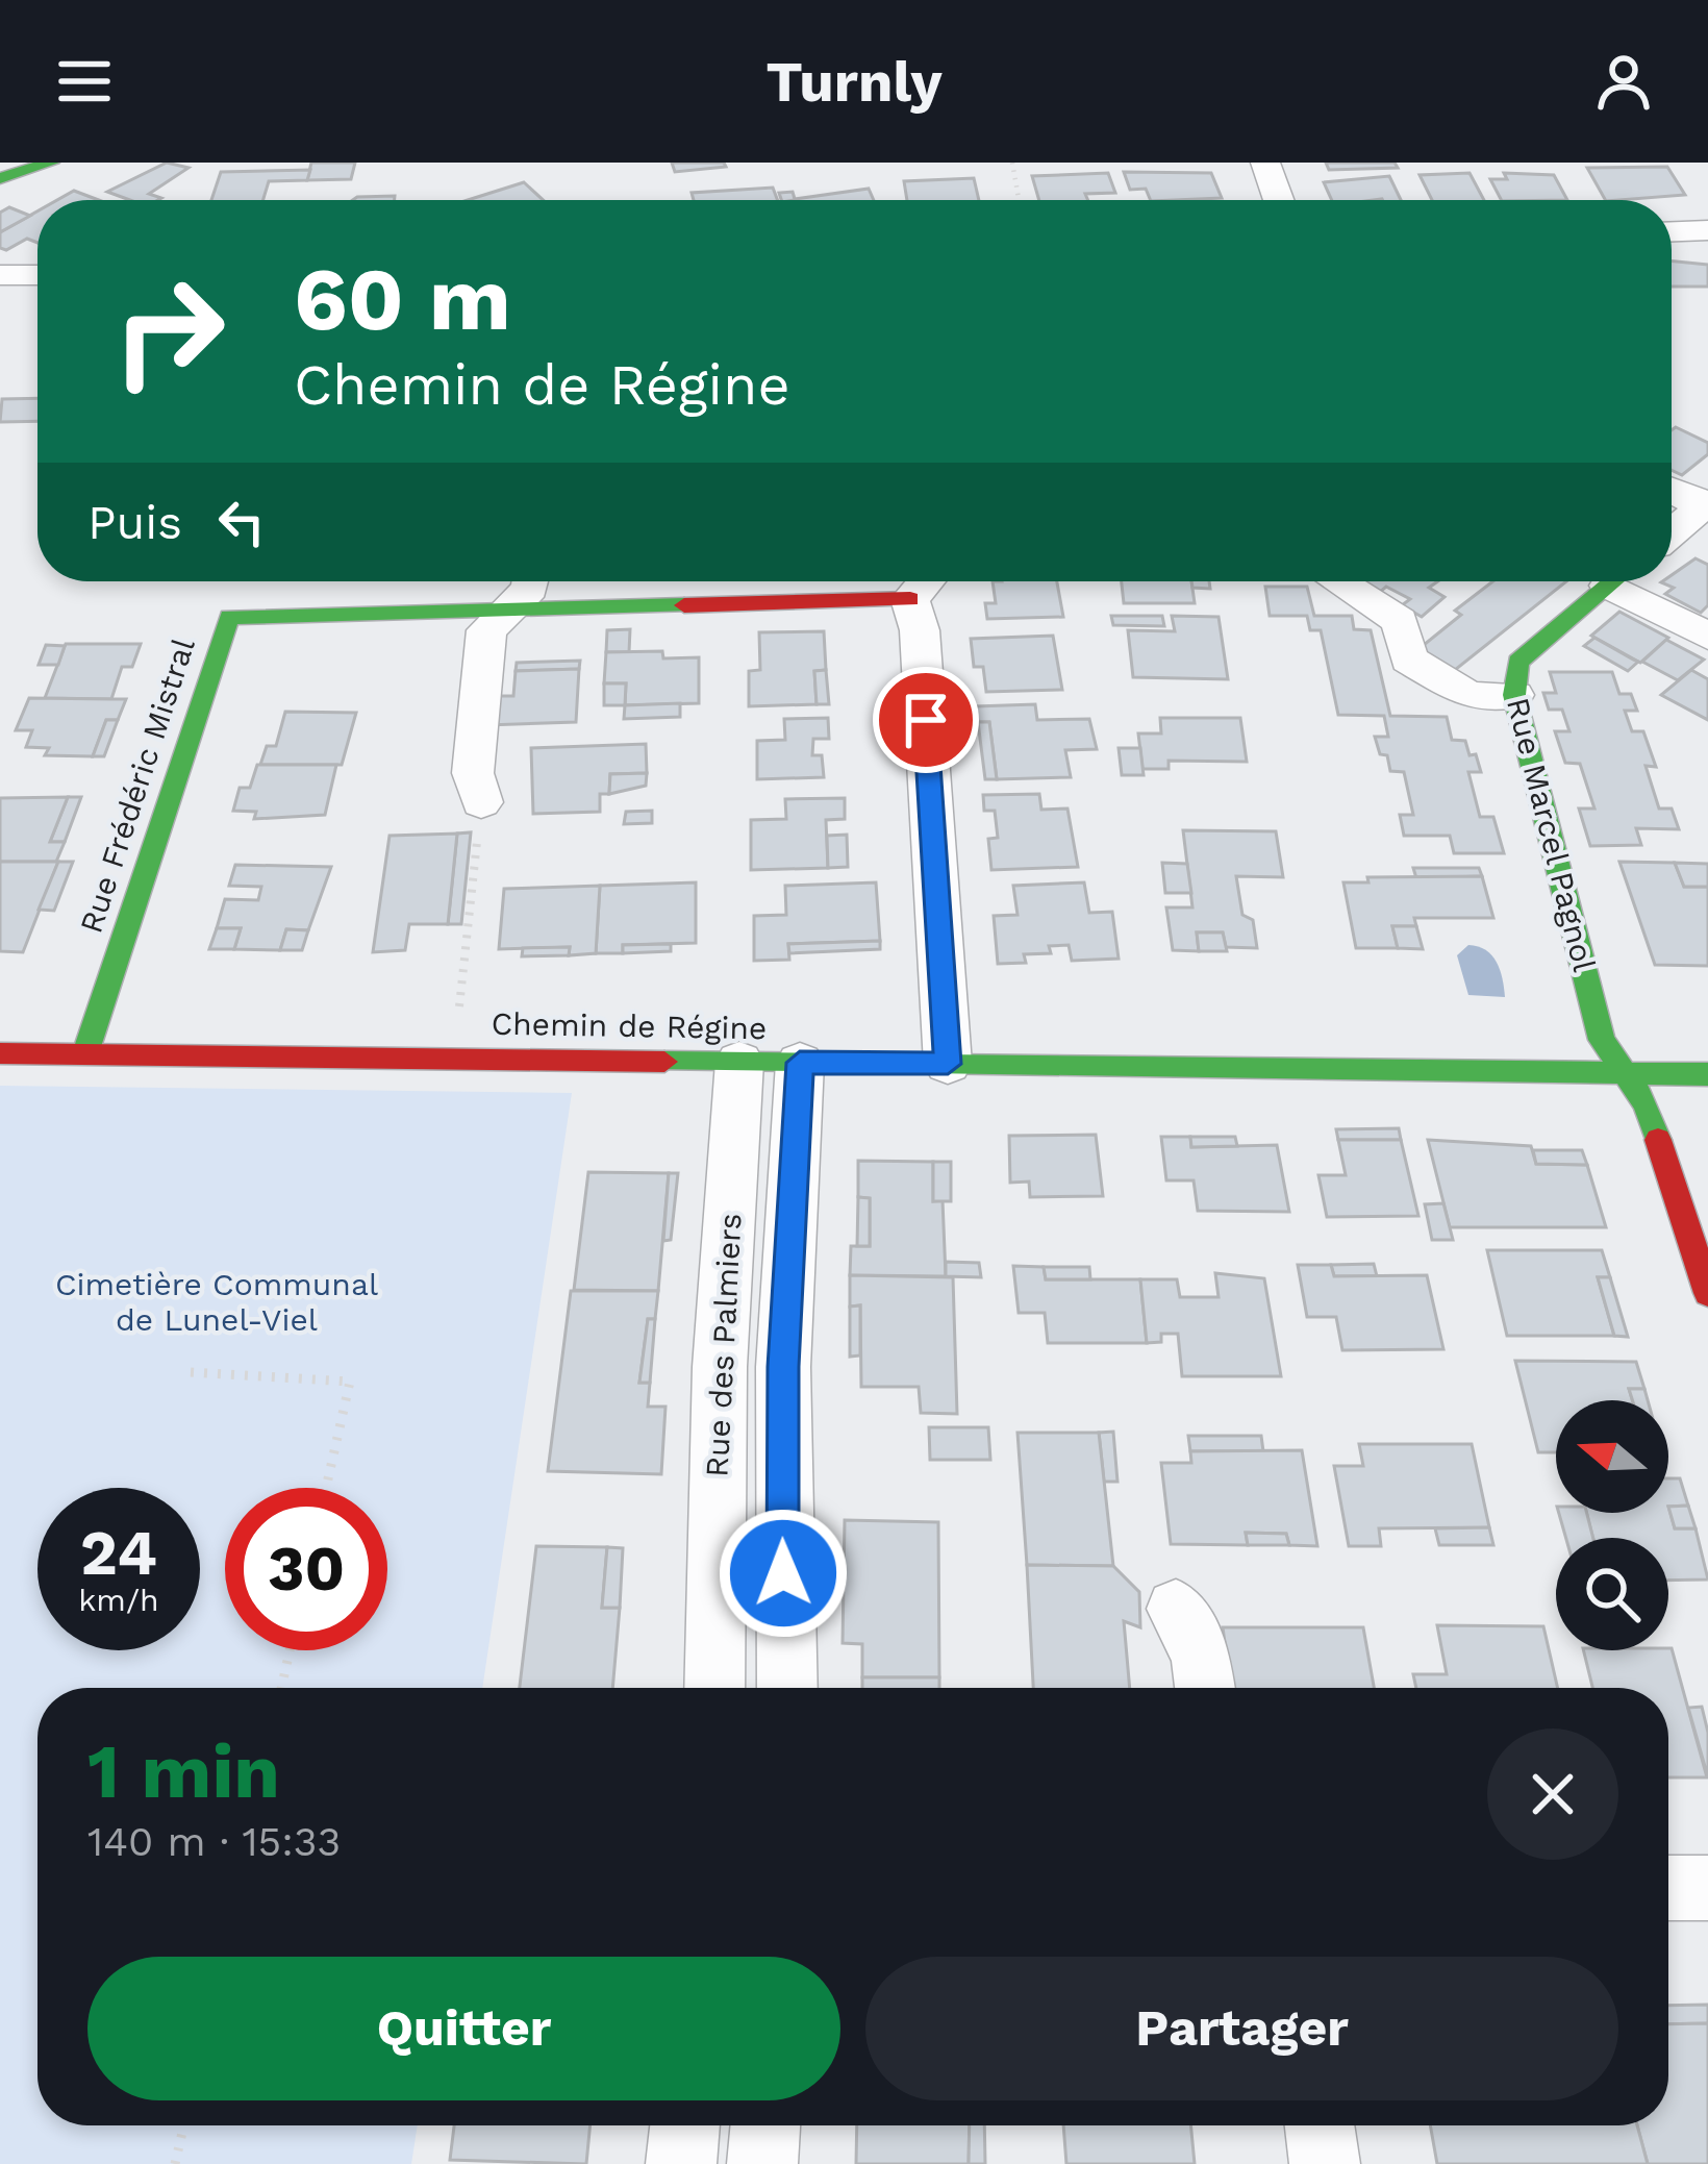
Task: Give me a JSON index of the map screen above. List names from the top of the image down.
{
  "streets": {
    "street": [
      "Rue Frédéric Mistral",
      "Rue Marcel Pagnol",
      "Chemin de Régine",
      "Rue des Palmiers"
    ]
  },
  "crossings": [
    ["Rue Frédéric Mistral", "Chemin de Régine"],
    ["Rue Marcel Pagnol", "Chemin de Régine"],
    ["Chemin de Régine", "Rue des Palmiers"]
  ],
  "parks": ["Cimetière Communal de Lunel-Viel"],
  "north": "left",
  "page": {
    "header": "Turnly",
    "turn": ["60 m", "Chemin de Régine"],
    "then": "Puis",
    "speed": "24 km/h",
    "limit": "30",
    "heading": ["1 min", "140 m · 15:33"],
    "buttons": ["Quitter", "Partager"]
  }
}
